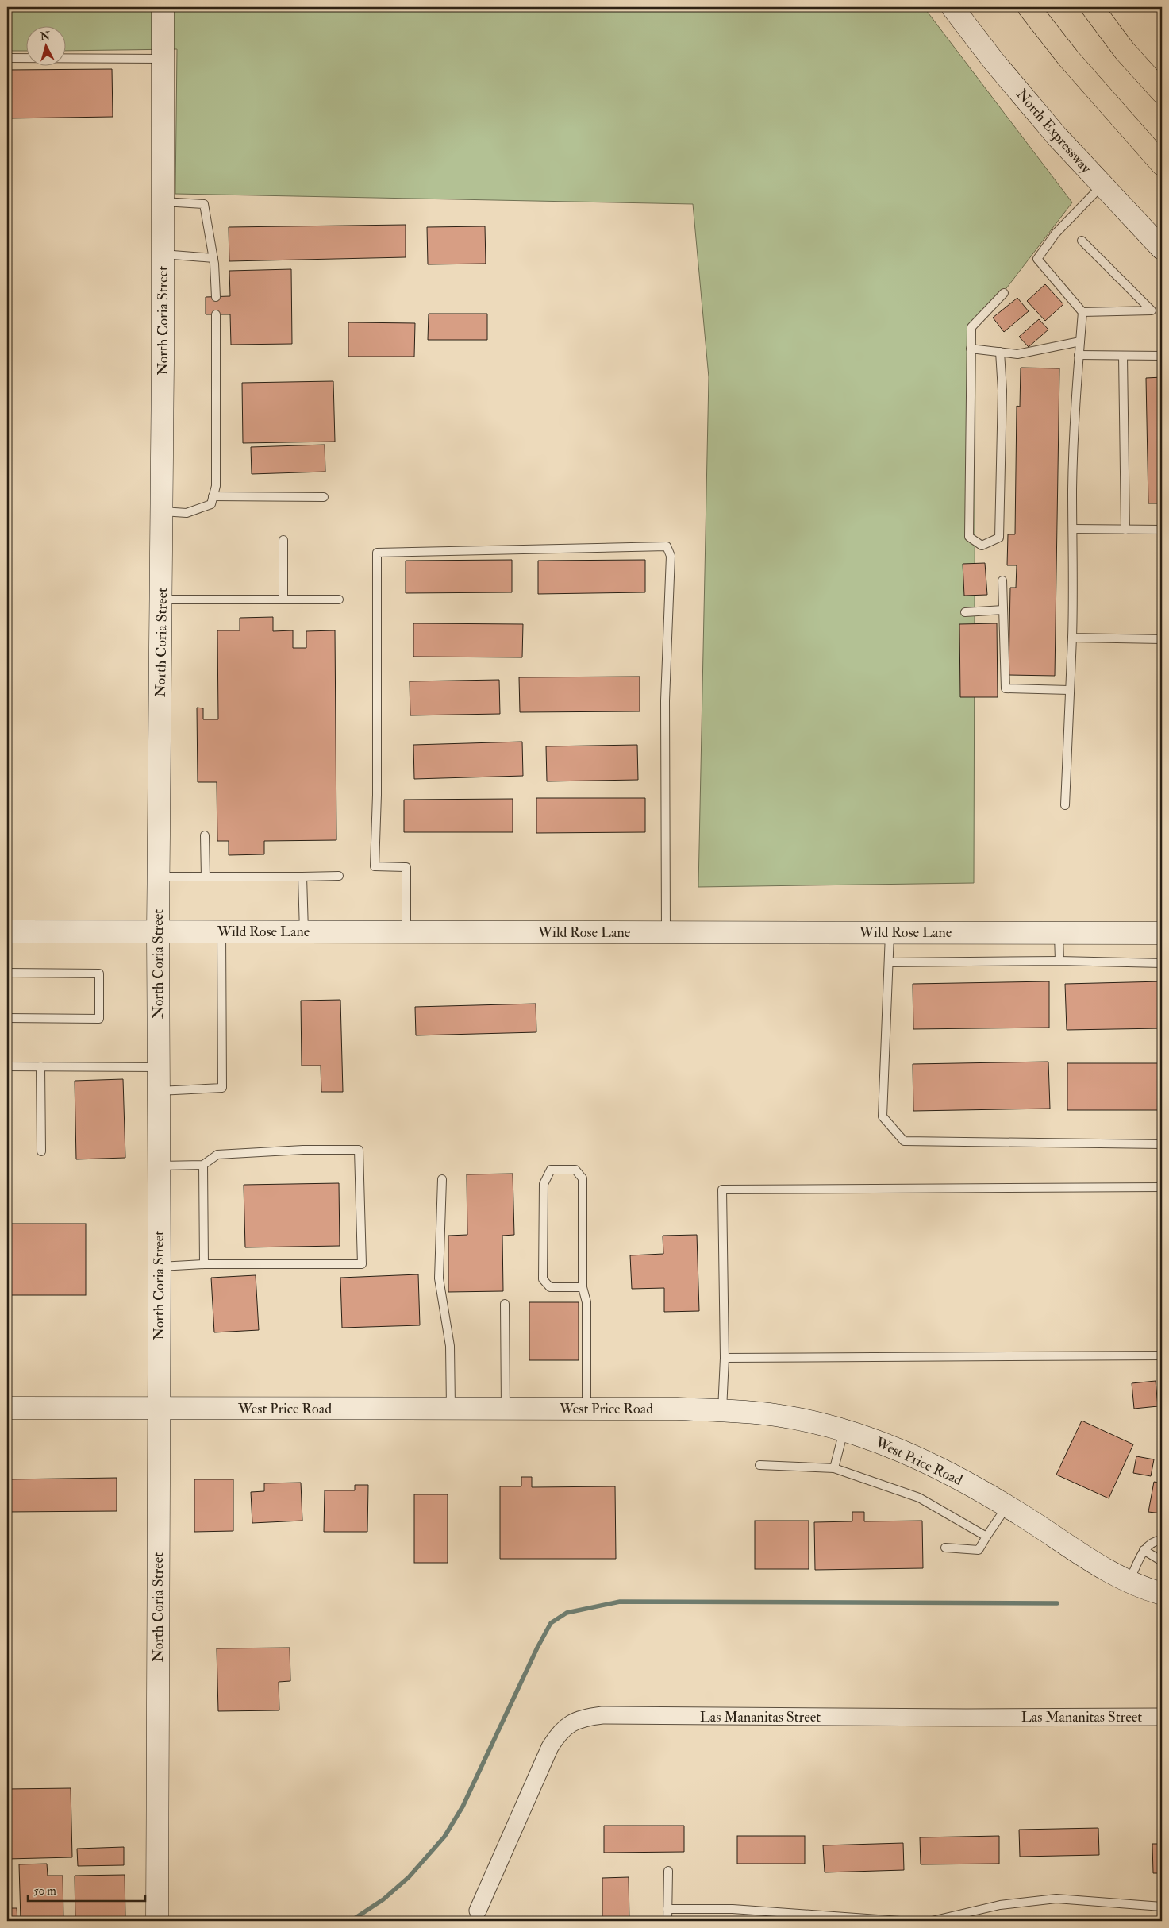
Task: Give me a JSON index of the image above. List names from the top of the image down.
{
  "streets": {
    "street": [
      "North Expressway",
      "North Coria Street",
      "Wild Rose Lane",
      "West Price Road",
      "Las Mananitas Street"
    ]
  },
  "crossings": [
    ["North Coria Street", "Wild Rose Lane"],
    ["North Coria Street", "West Price Road"]
  ],
  "scale_bar": "50 m",
  "north": "top"
}
